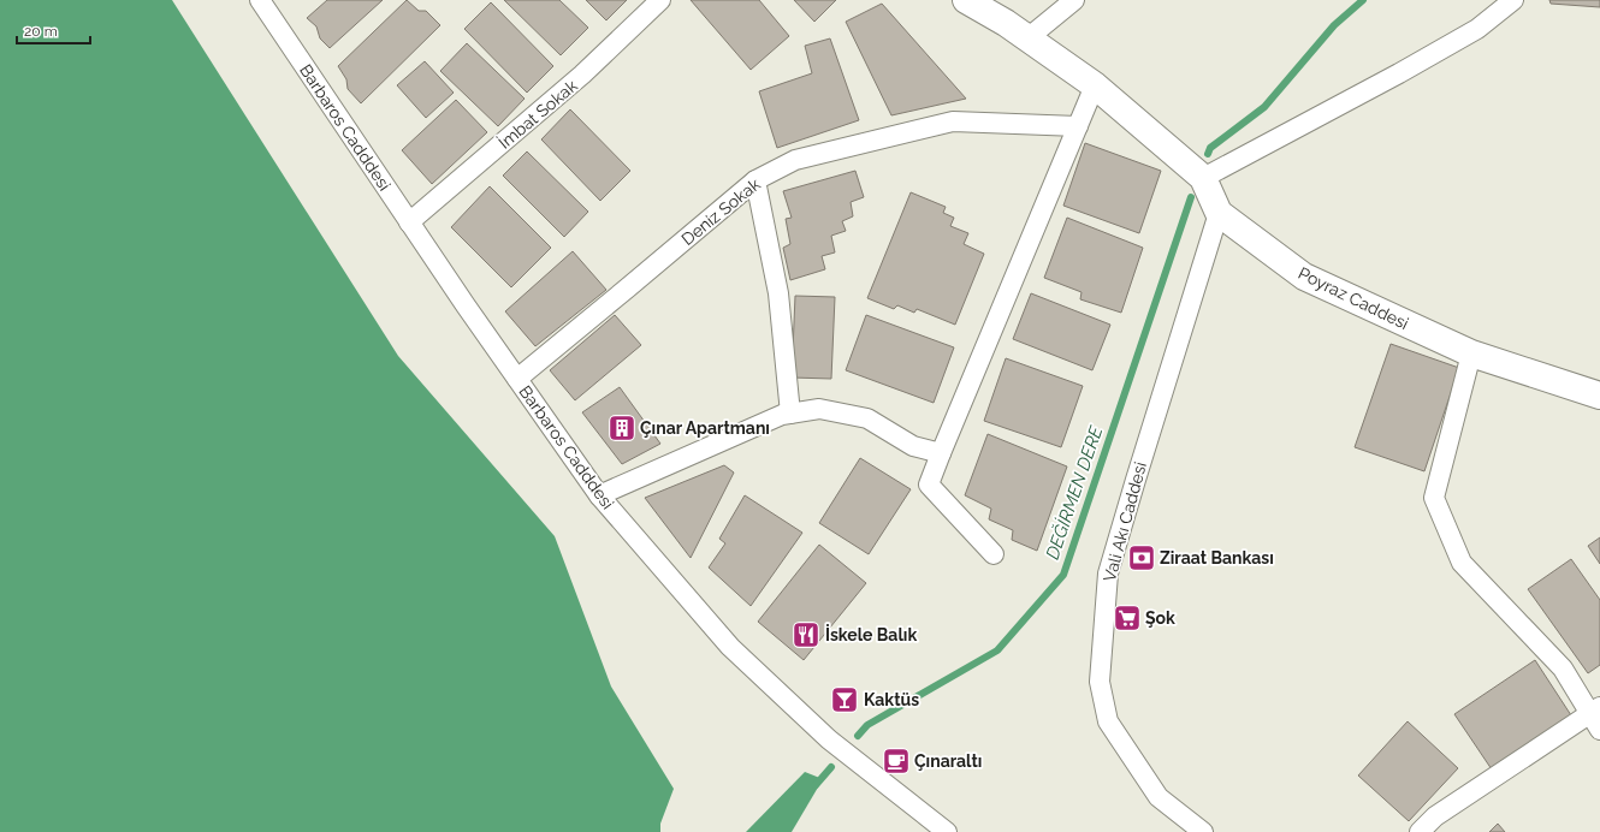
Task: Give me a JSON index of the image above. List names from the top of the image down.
{
  "streets": {
    "street": [
      "İmbat Sokak",
      "Barbaros Cadddesi",
      "Deniz Sokak",
      "Poyraz Caddesi",
      "Vali Akı Caddesi"
    ]
  },
  "crossings": [
    ["İmbat Sokak", "Barbaros Cadddesi"],
    ["Barbaros Cadddesi", "Deniz Sokak"],
    ["Poyraz Caddesi", "Vali Akı Caddesi"]
  ],
  "water": ["DEĞİRMEN DERE"],
  "places": {
    "building": ["Çınar Apartmanı"],
    "bank": ["Ziraat Bankası"],
    "supermarket": ["Şok"],
    "restaurant": ["İskele Balık"],
    "bar": ["Kaktüs"],
    "cafe": ["Çınaraltı"]
  },
  "scale_bar": "20 m"
}
